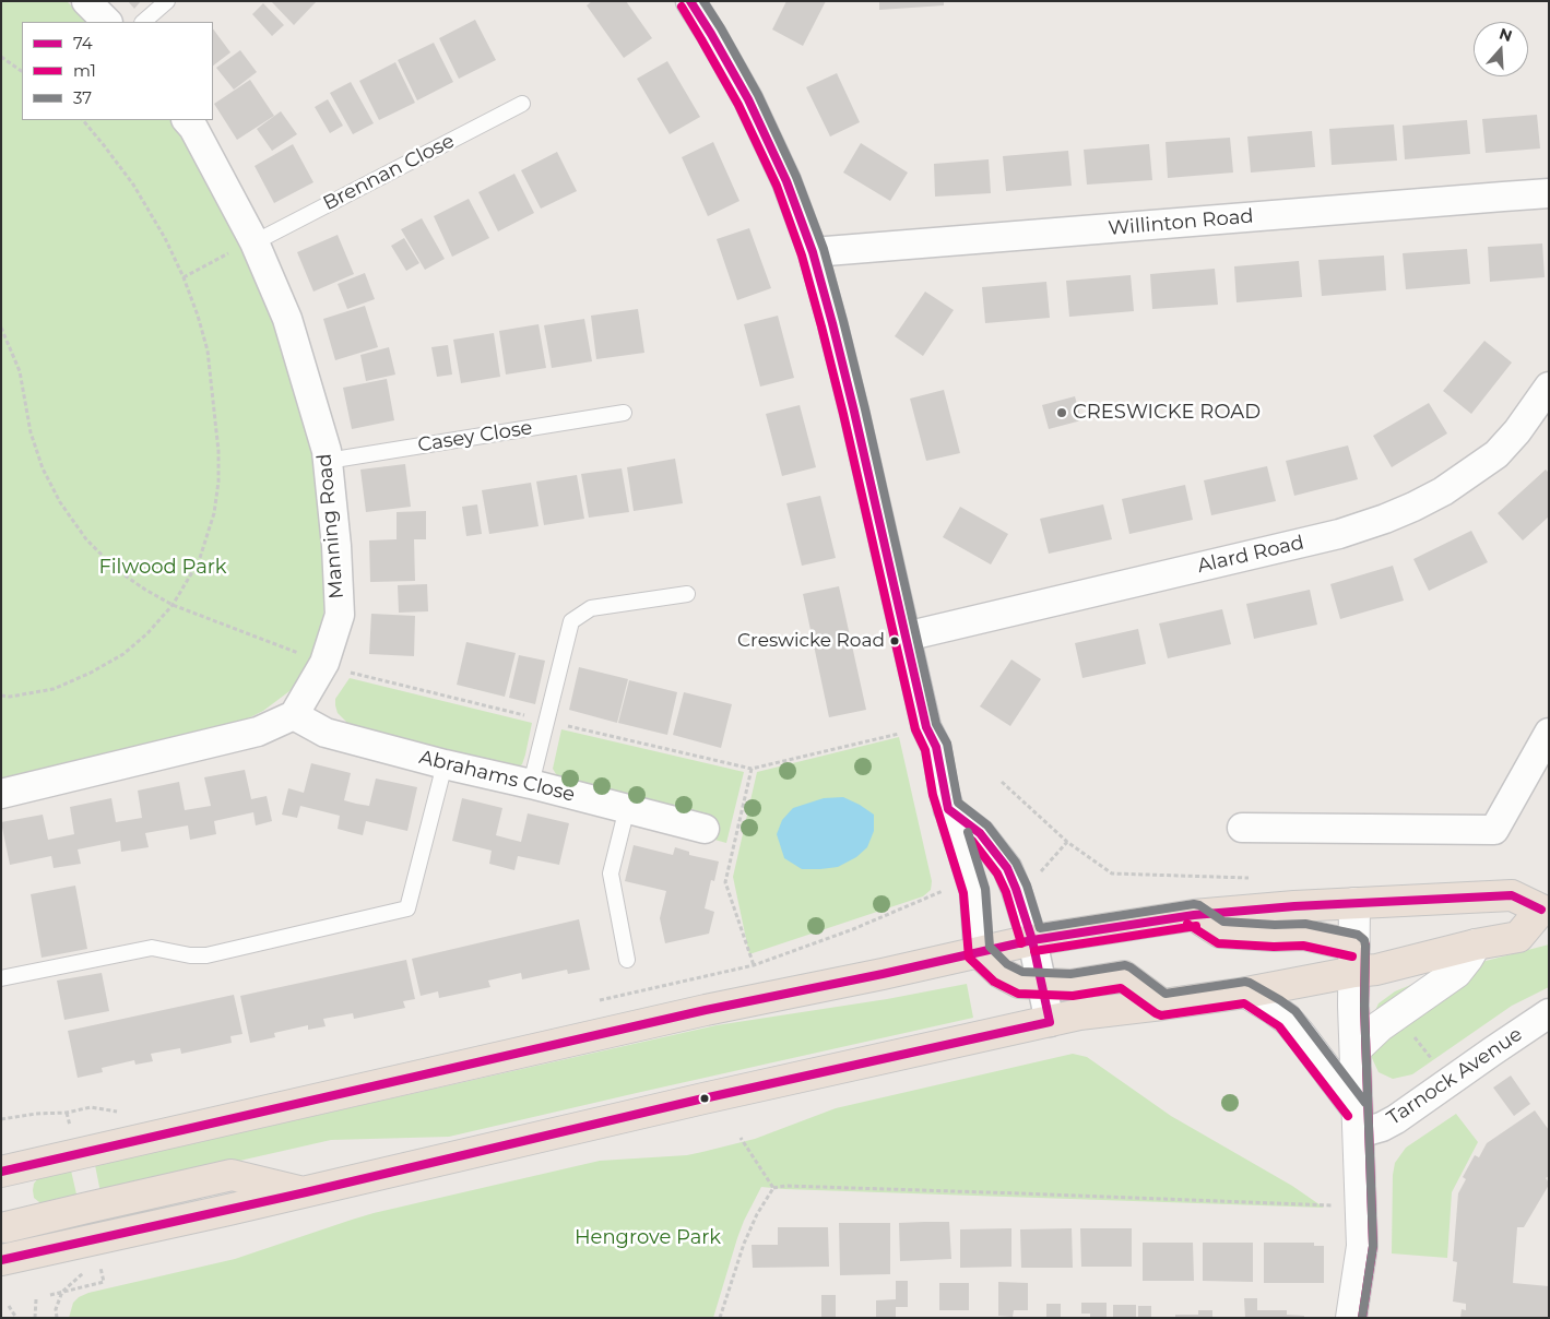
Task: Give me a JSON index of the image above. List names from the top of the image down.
{
  "streets": {
    "street": [
      "Willinton Road",
      "Manning Road",
      "Alard Road",
      "Abrahams Close",
      "Tarnock Avenue"
    ],
    "lane": ["Brennan Close", "Casey Close"]
  },
  "crossings": [
    ["Brennan Close", "Manning Road"],
    ["Casey Close", "Manning Road"],
    ["Manning Road", "Abrahams Close"]
  ],
  "parks": ["Filwood Park", "Hengrove Park"],
  "places": ["CRESWICKE ROAD", "Creswicke Road"],
  "lines": ["transit line 74", "transit line 37", "transit line m1"],
  "legend": ["74", "m1", "37"],
  "north": "top"
}
